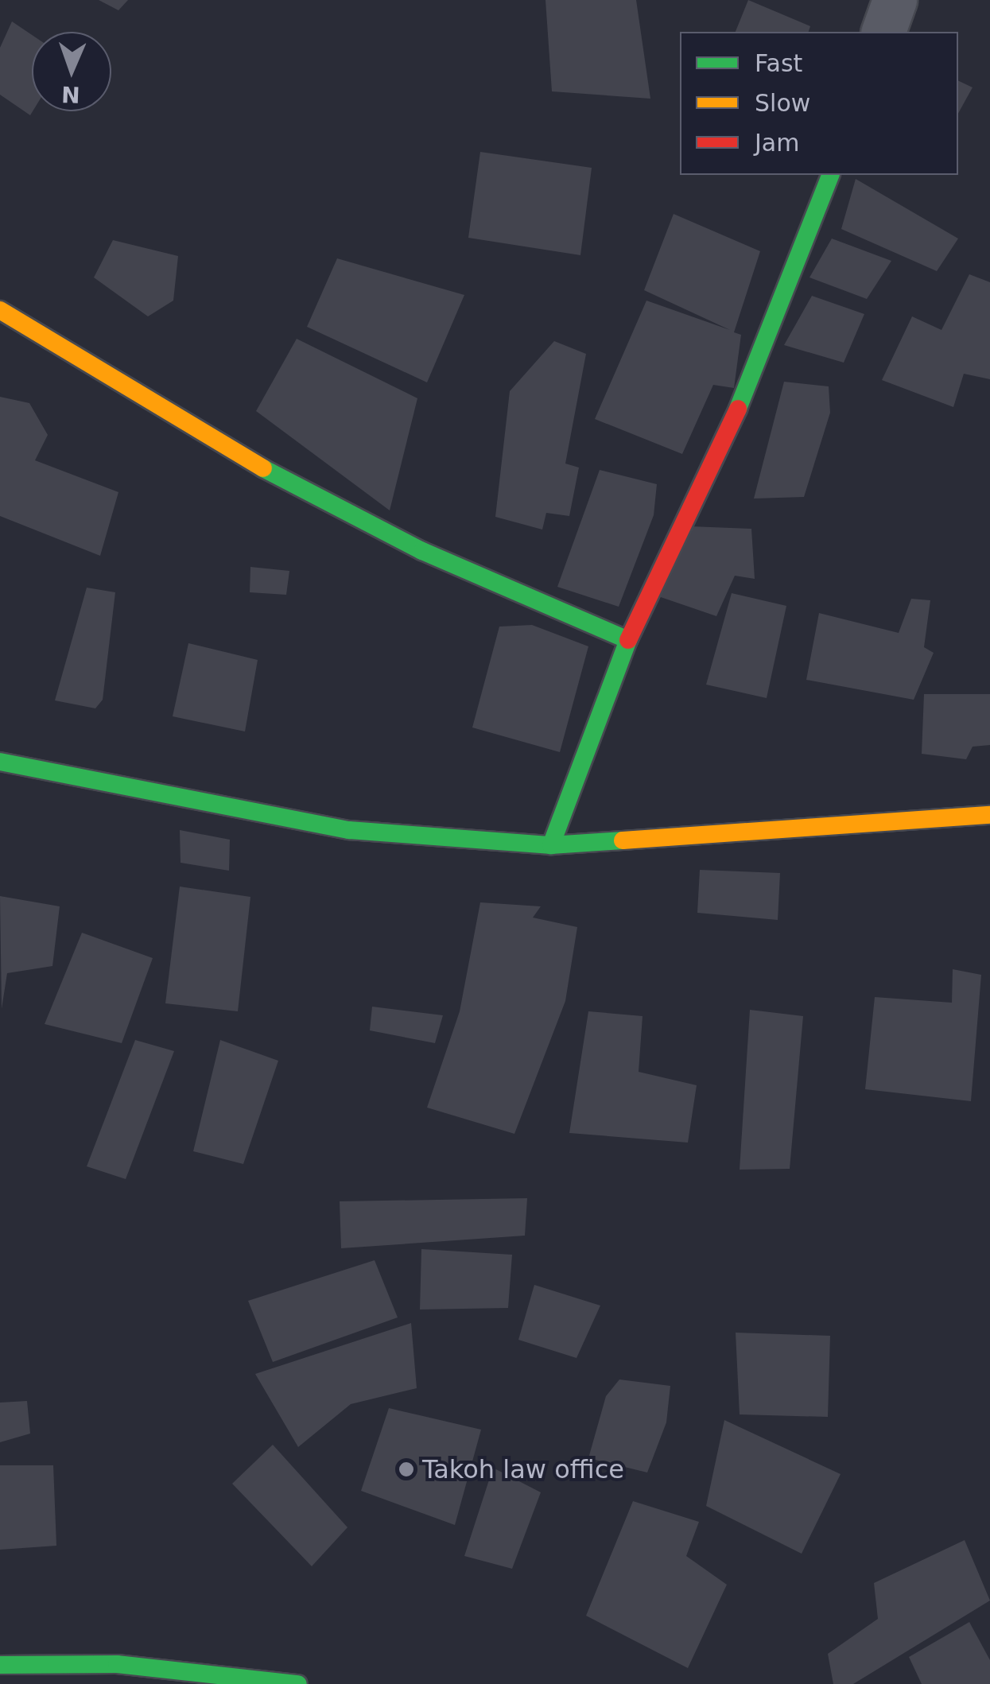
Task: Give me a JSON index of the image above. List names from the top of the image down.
{
  "places": ["Takoh law office"],
  "legend": ["Fast", "Slow", "Jam"],
  "north": "bottom"
}
